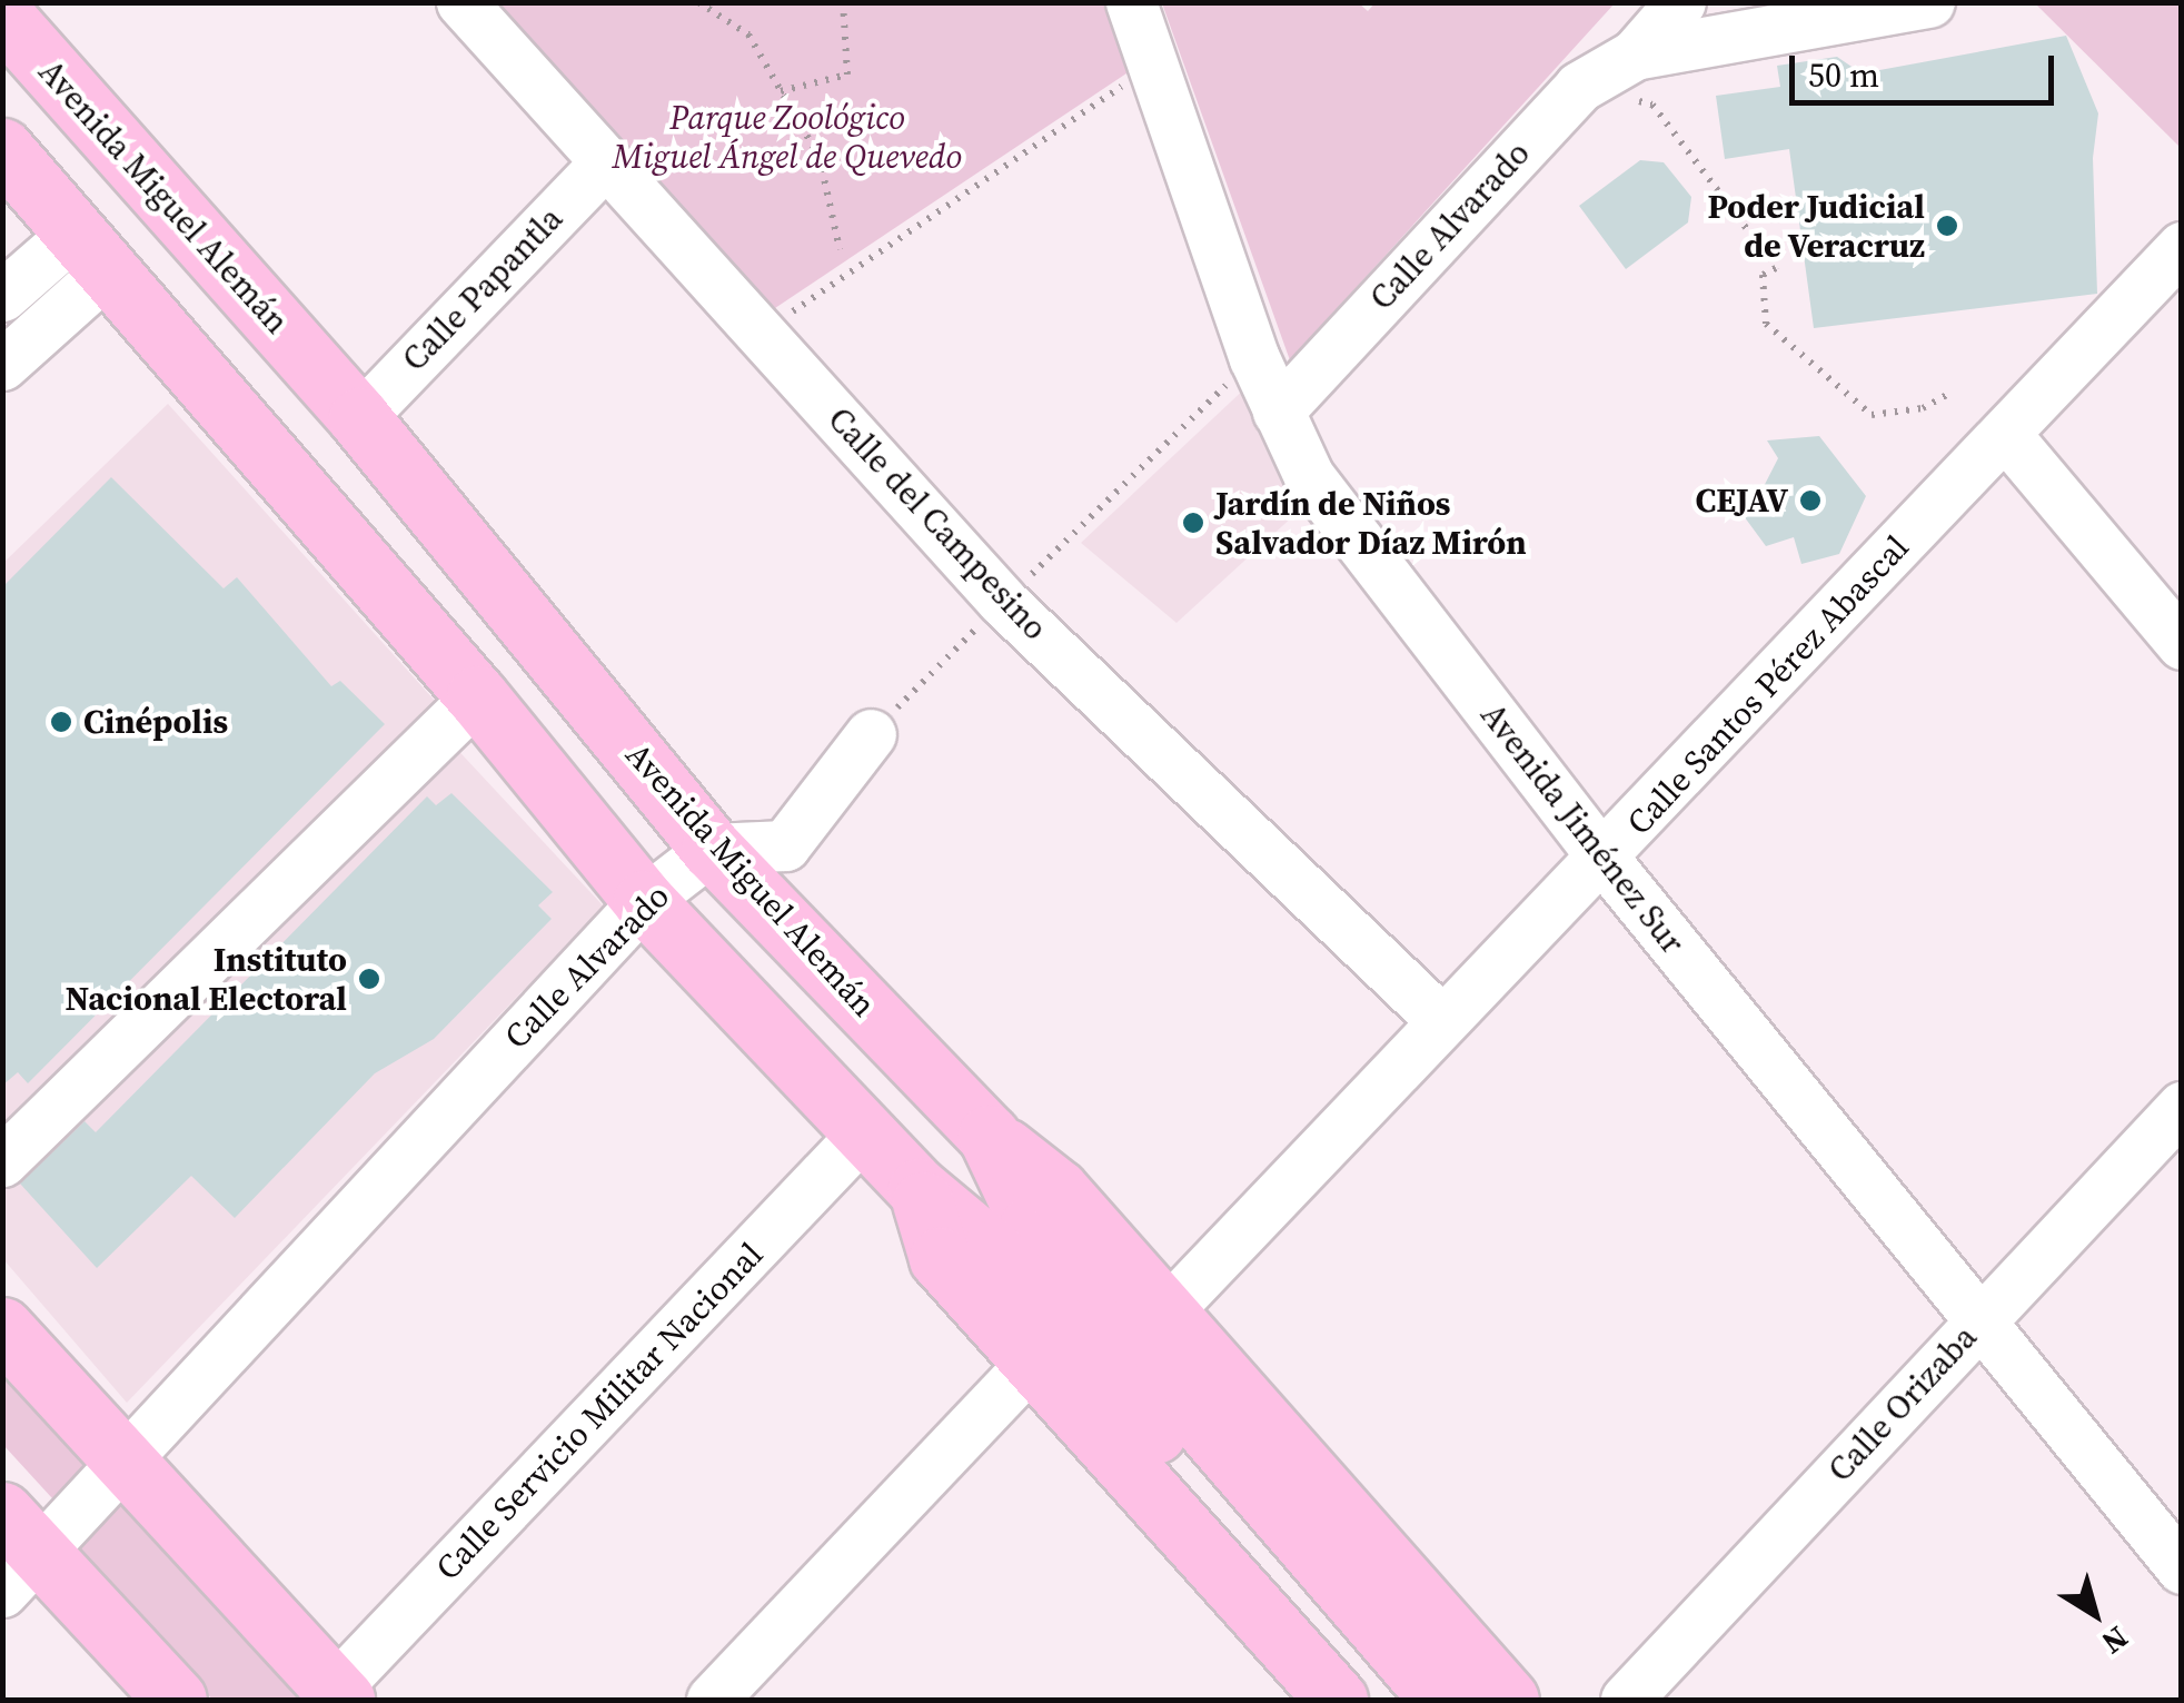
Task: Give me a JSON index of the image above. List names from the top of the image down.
{
  "streets": {
    "main road": ["Avenida Miguel Alemán"],
    "street": [
      "Calle Alvarado",
      "Calle Papantla",
      "Calle del Campesino",
      "Calle Santos Pérez Abascal",
      "Avenida Jiménez Sur",
      "Calle Orizaba",
      "Calle Servicio Militar Nacional"
    ]
  },
  "crossings": [
    ["Avenida Miguel Alemán", "Calle Alvarado"],
    ["Avenida Miguel Alemán", "Calle Papantla"],
    ["Calle Alvarado", "Avenida Jiménez Sur"],
    ["Calle Papantla", "Calle del Campesino"],
    ["Calle del Campesino", "Calle Santos Pérez Abascal"],
    ["Calle Santos Pérez Abascal", "Avenida Jiménez Sur"],
    ["Avenida Jiménez Sur", "Calle Orizaba"]
  ],
  "parks": ["Parque Zoológico Miguel Ángel de Quevedo"],
  "places": [
    "Poder Judicial de Veracruz",
    "CEJAV",
    "Jardín de Niños Salvador Díaz Mirón",
    "Cinépolis",
    "Instituto Nacional Electoral"
  ],
  "scale_bar": "50 m",
  "north": "bottom right"
}
